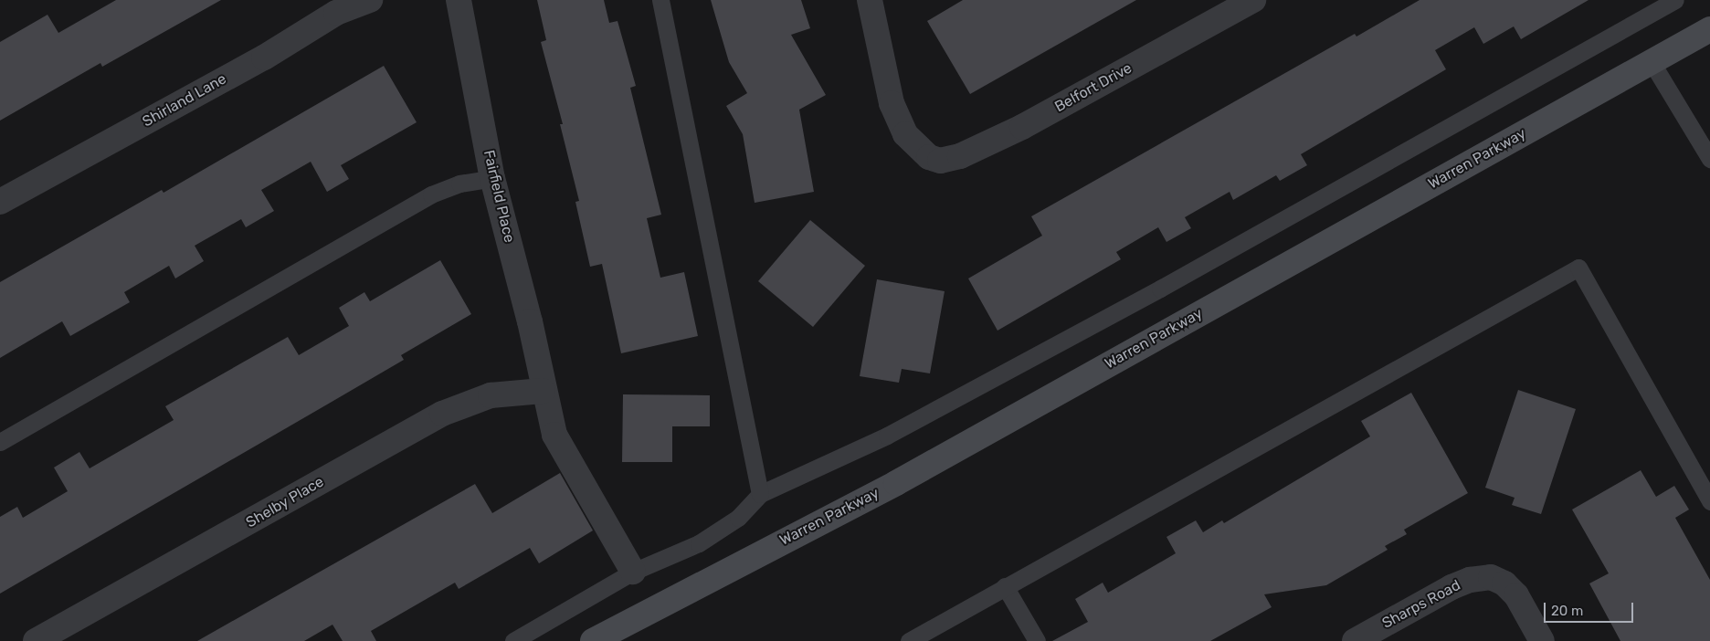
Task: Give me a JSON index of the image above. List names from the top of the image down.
{
  "streets": {
    "main road": ["Warren Parkway"],
    "street": [
      "Belfort Drive",
      "Shirland Lane",
      "Fairfield Place",
      "Shelby Place",
      "Sharps Road"
    ]
  },
  "crossings": [
    ["Fairfield Place", "Shelby Place"]
  ],
  "scale_bar": "20 m"
}
